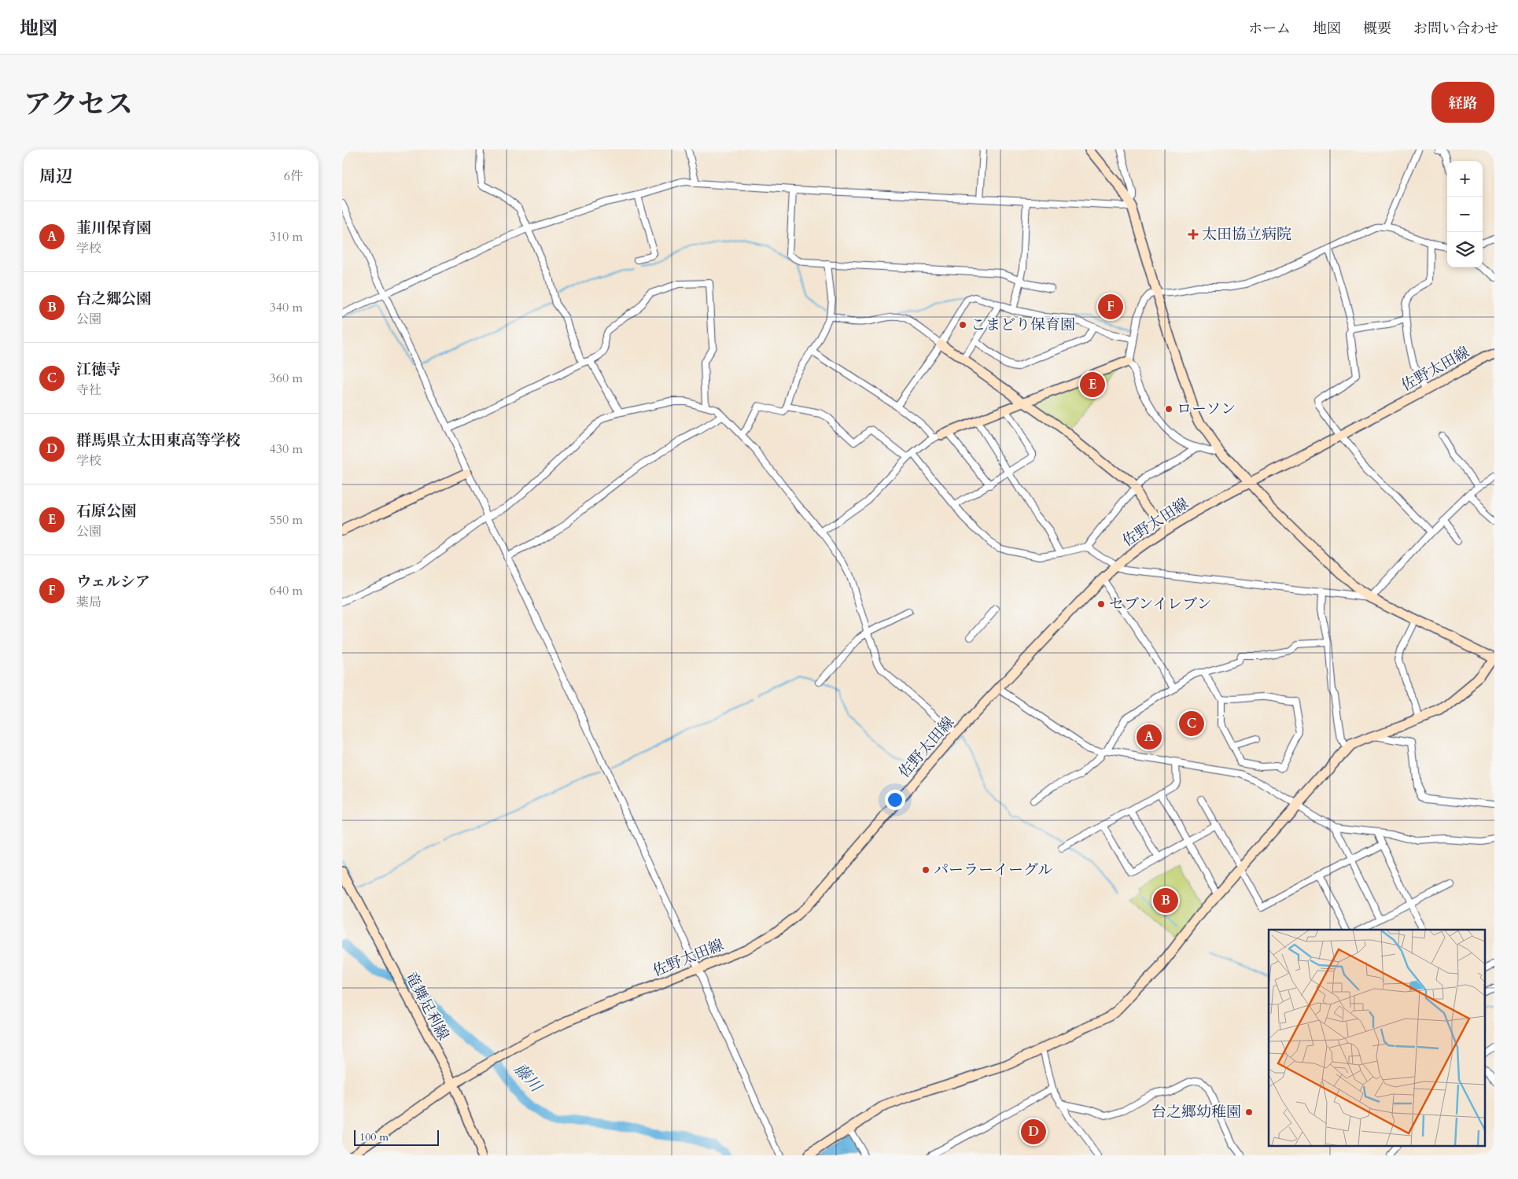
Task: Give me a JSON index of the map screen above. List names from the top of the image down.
{
  "streets": {
    "street": ["佐野太田線", "竜舞足利線"]
  },
  "crossings": [
    ["佐野太田線", "竜舞足利線"]
  ],
  "water": ["藤川"],
  "places": {
    "health": ["太田協立病院"],
    "other": [
      "こまどり保育園",
      "ローソン",
      "セブンイレブン",
      "パーラーイーグル",
      "台之郷幼稚園"
    ]
  },
  "scale_bar": "100 m",
  "page": {
    "header": "地図",
    "nav": [
      "ホーム",
      "地図",
      "概要",
      "お問い合わせ"
    ],
    "title": "アクセス",
    "buttons": "経路",
    "heading": ["周辺", "6件"],
    "map_buttons": ["+", "−"],
    "list": [
      {
        "mark": "A",
        "name": "韮川保育園",
        "note": "学校",
        "value": "310 m"
      },
      {
        "mark": "B",
        "name": "台之郷公園",
        "note": "公園",
        "value": "340 m"
      },
      {
        "mark": "C",
        "name": "江徳寺",
        "note": "寺社",
        "value": "360 m"
      },
      {
        "mark": "D",
        "name": "群馬県立太田東高等学校",
        "note": "学校",
        "value": "430 m"
      },
      {
        "mark": "E",
        "name": "石原公園",
        "note": "公園",
        "value": "550 m"
      },
      {
        "mark": "F",
        "name": "ウェルシア",
        "note": "薬局",
        "value": "640 m"
      }
    ],
    "pins": [
      "F",
      "E",
      "C",
      "A",
      "B",
      "D"
    ],
    "scale": "100 m"
  }
}
